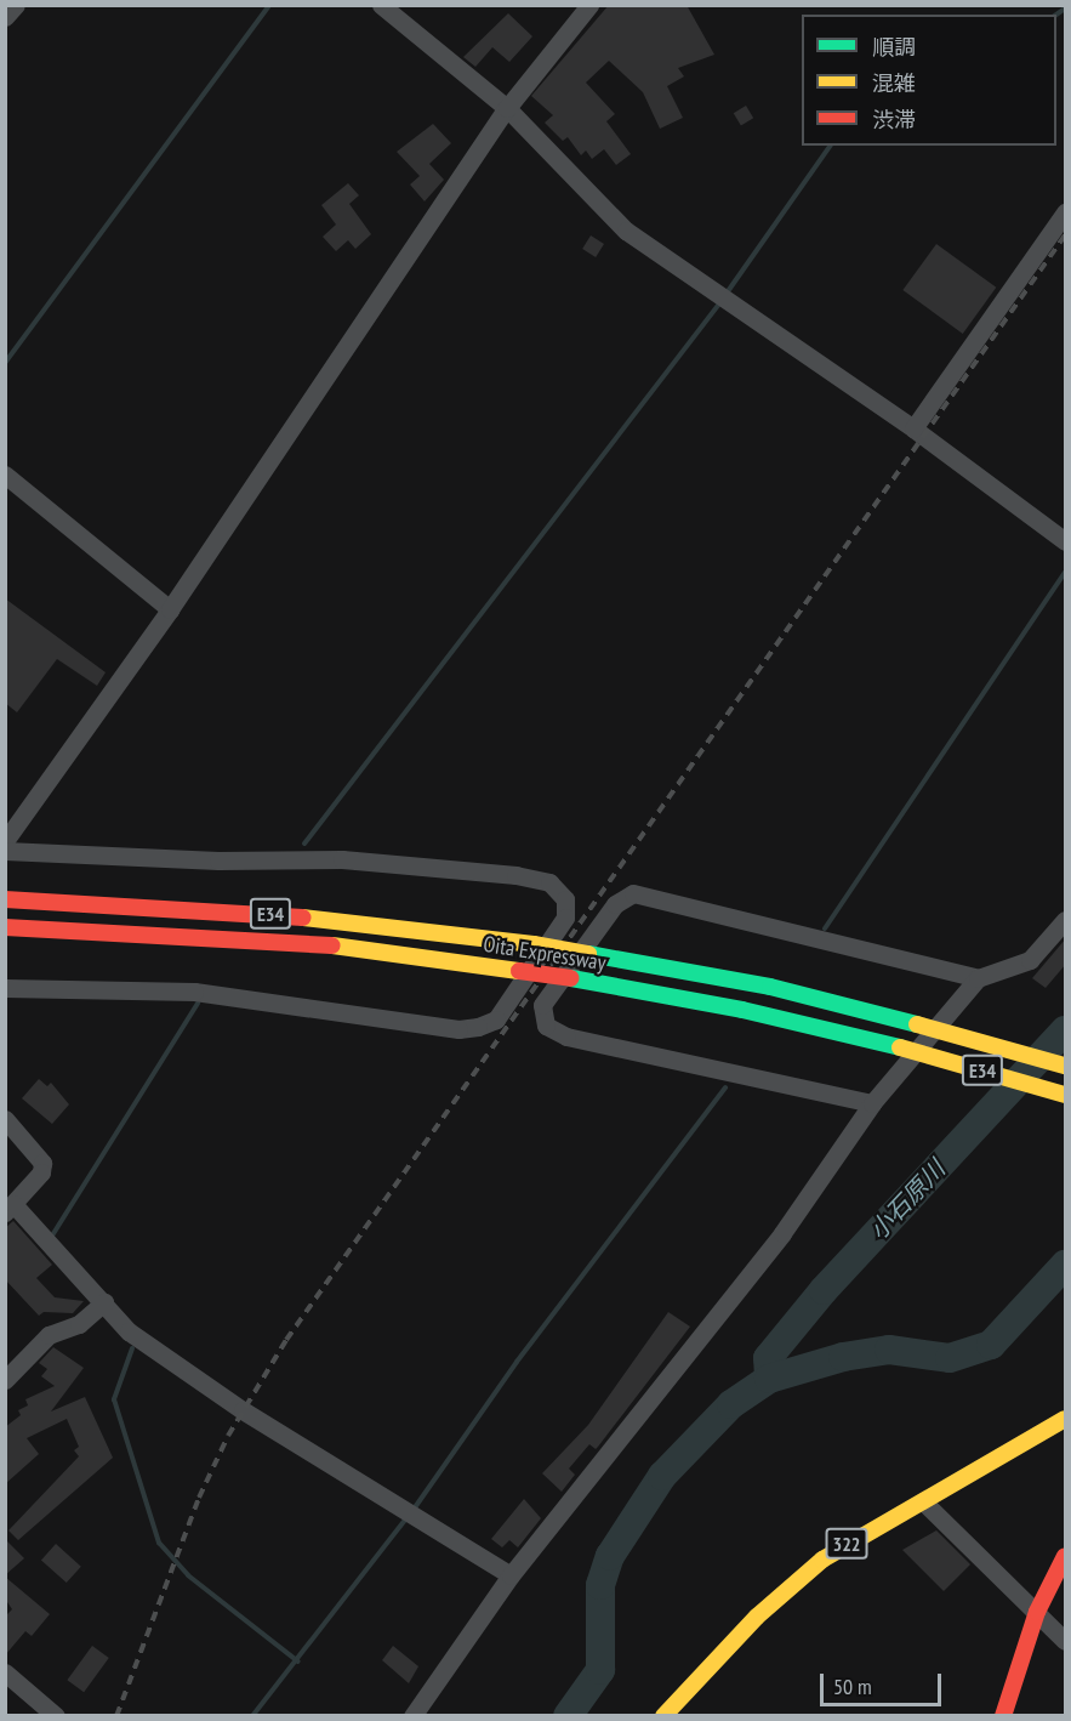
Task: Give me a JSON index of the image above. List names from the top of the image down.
{
  "streets": {
    "highway": ["E34", "Oita Expressway", "322"]
  },
  "water": ["小石原川"],
  "legend": ["順調", "混雑", "渋滞"],
  "scale_bar": "50 m"
}
